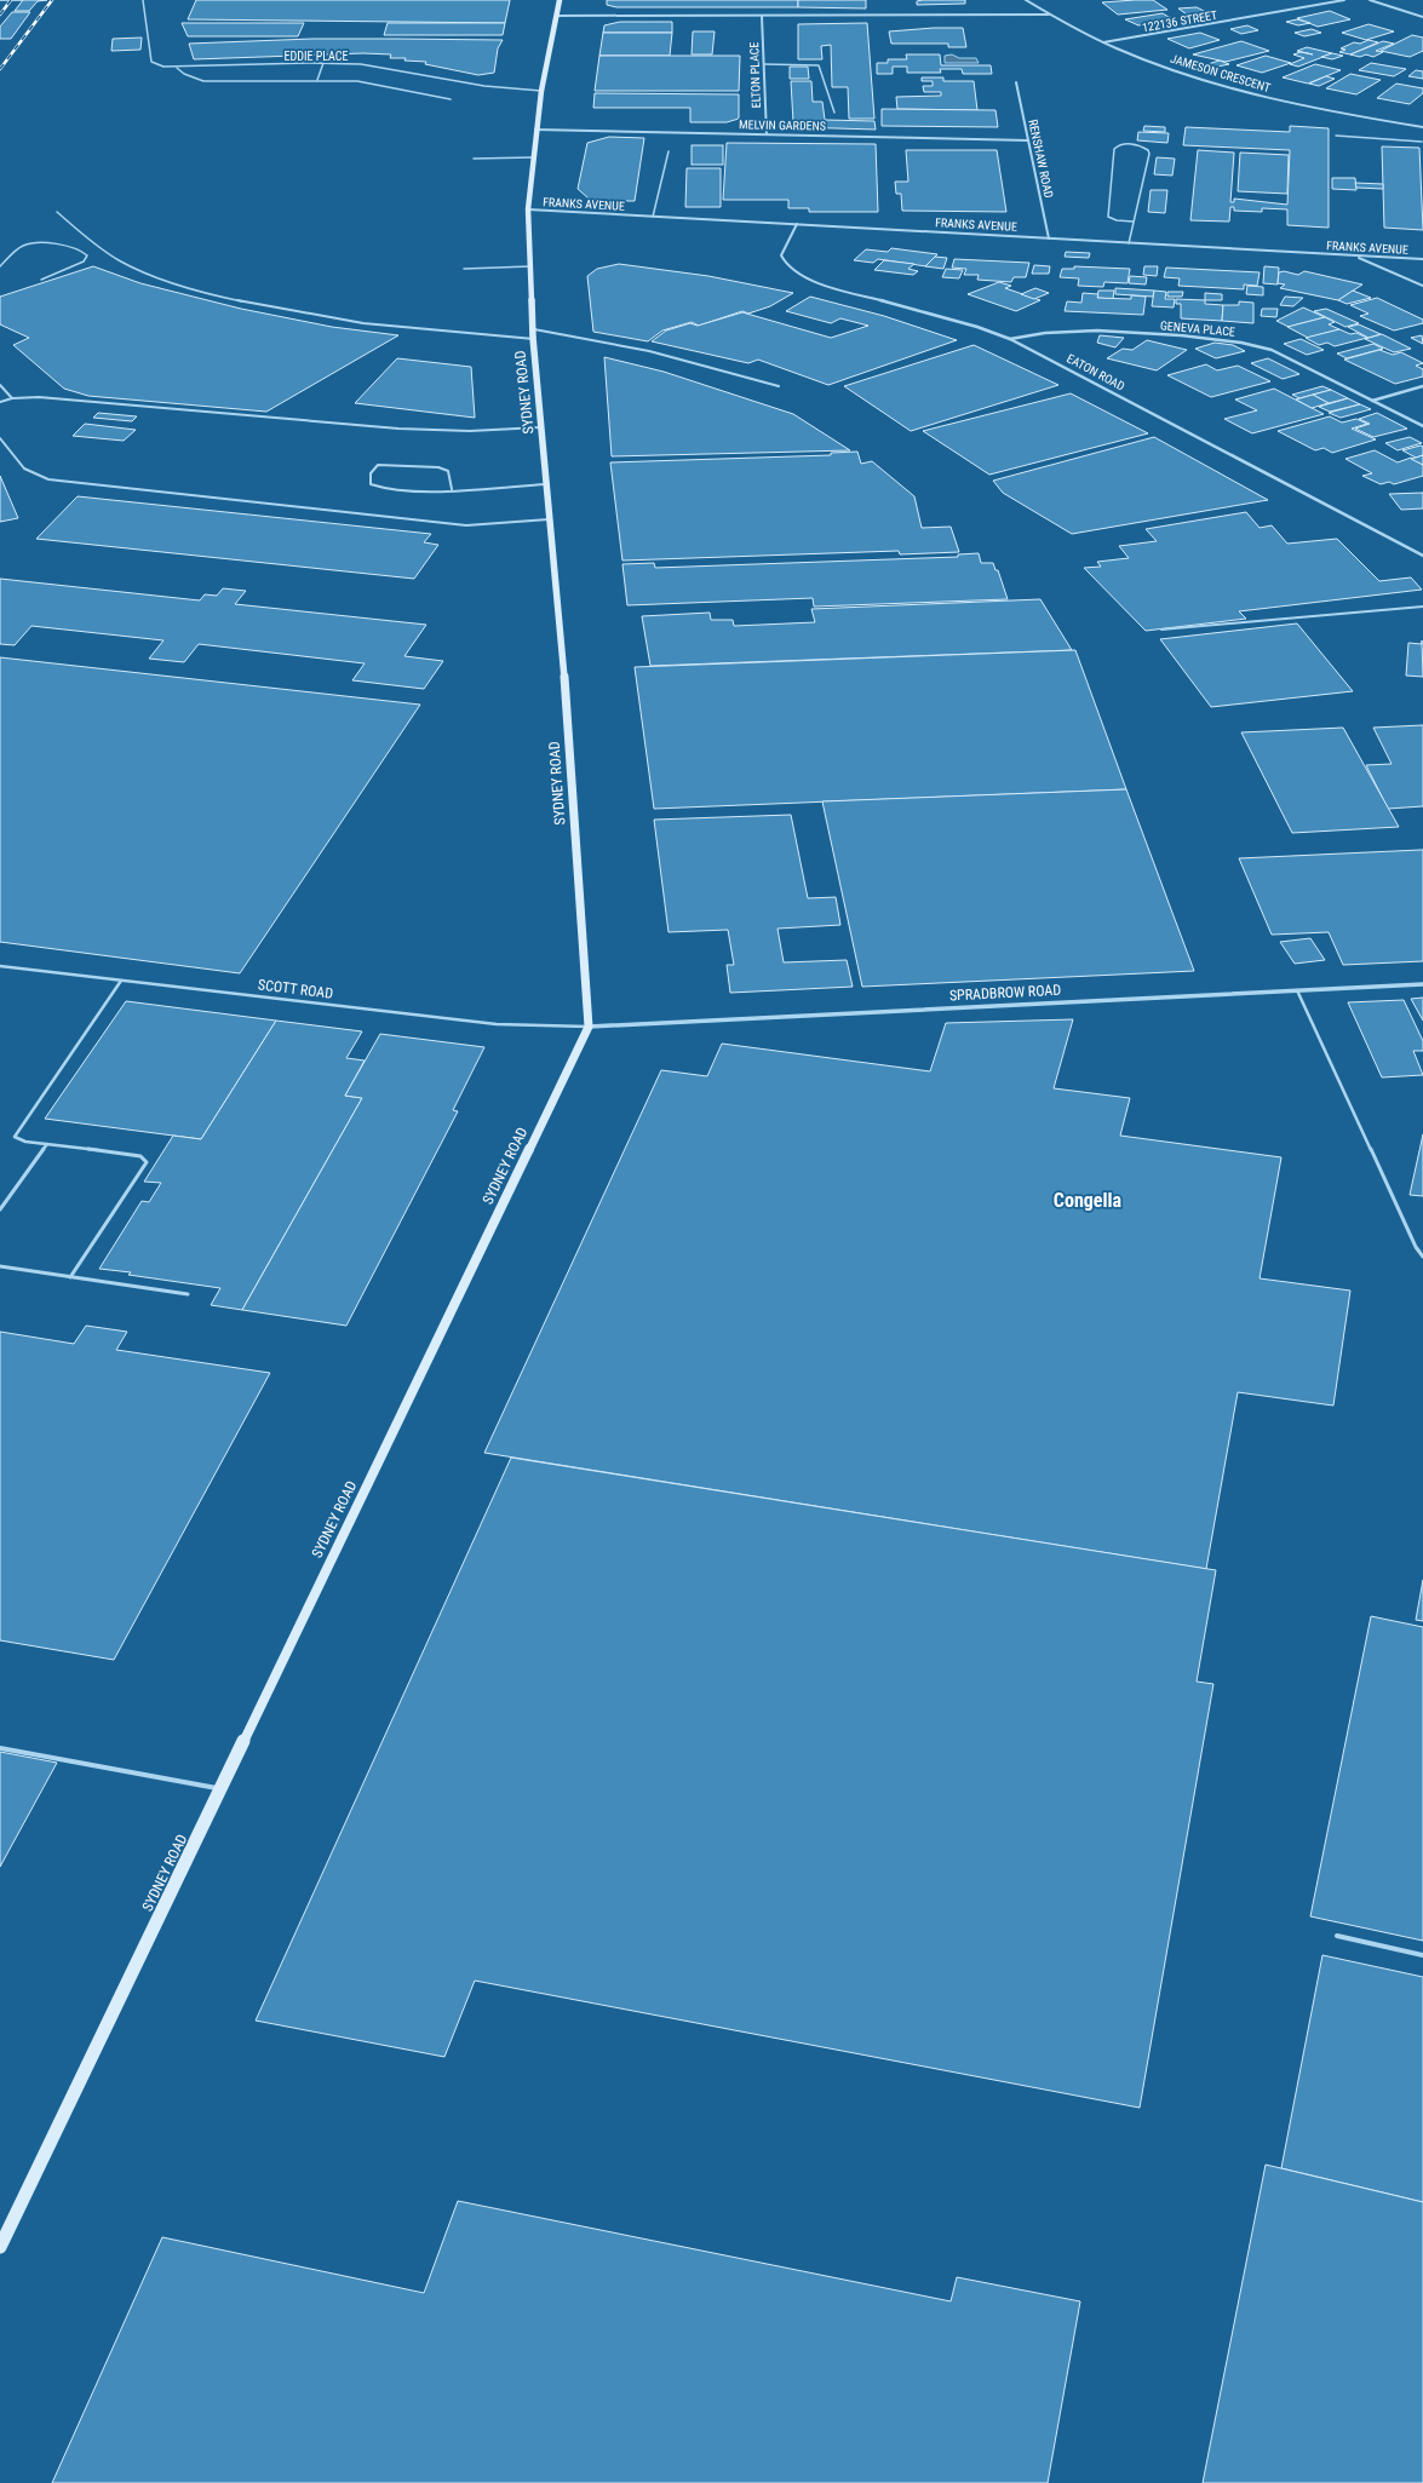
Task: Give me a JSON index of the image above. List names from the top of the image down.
{
  "streets": {
    "main road": ["SYDNEY ROAD"],
    "street": [
      "122136 STREET",
      "JAMESON CRESCENT",
      "ELTON PLACE",
      "MELVIN GARDENS",
      "RENSHAW ROAD",
      "FRANKS AVENUE",
      "GENEVA PLACE",
      "EATON ROAD",
      "SPRADBROW ROAD"
    ],
    "lane": ["EDDIE PLACE", "SCOTT ROAD"]
  },
  "crossings": [
    ["122136 STREET", "JAMESON CRESCENT"],
    ["EDDIE PLACE", "SYDNEY ROAD"],
    ["ELTON PLACE", "MELVIN GARDENS"],
    ["MELVIN GARDENS", "RENSHAW ROAD"],
    ["MELVIN GARDENS", "SYDNEY ROAD"],
    ["RENSHAW ROAD", "FRANKS AVENUE"],
    ["FRANKS AVENUE", "EATON ROAD"],
    ["FRANKS AVENUE", "SYDNEY ROAD"],
    ["GENEVA PLACE", "EATON ROAD"],
    ["SYDNEY ROAD", "SCOTT ROAD"],
    ["SYDNEY ROAD", "SPRADBROW ROAD"],
    ["SCOTT ROAD", "SPRADBROW ROAD"]
  ],
  "districts": ["Congella"]
}
